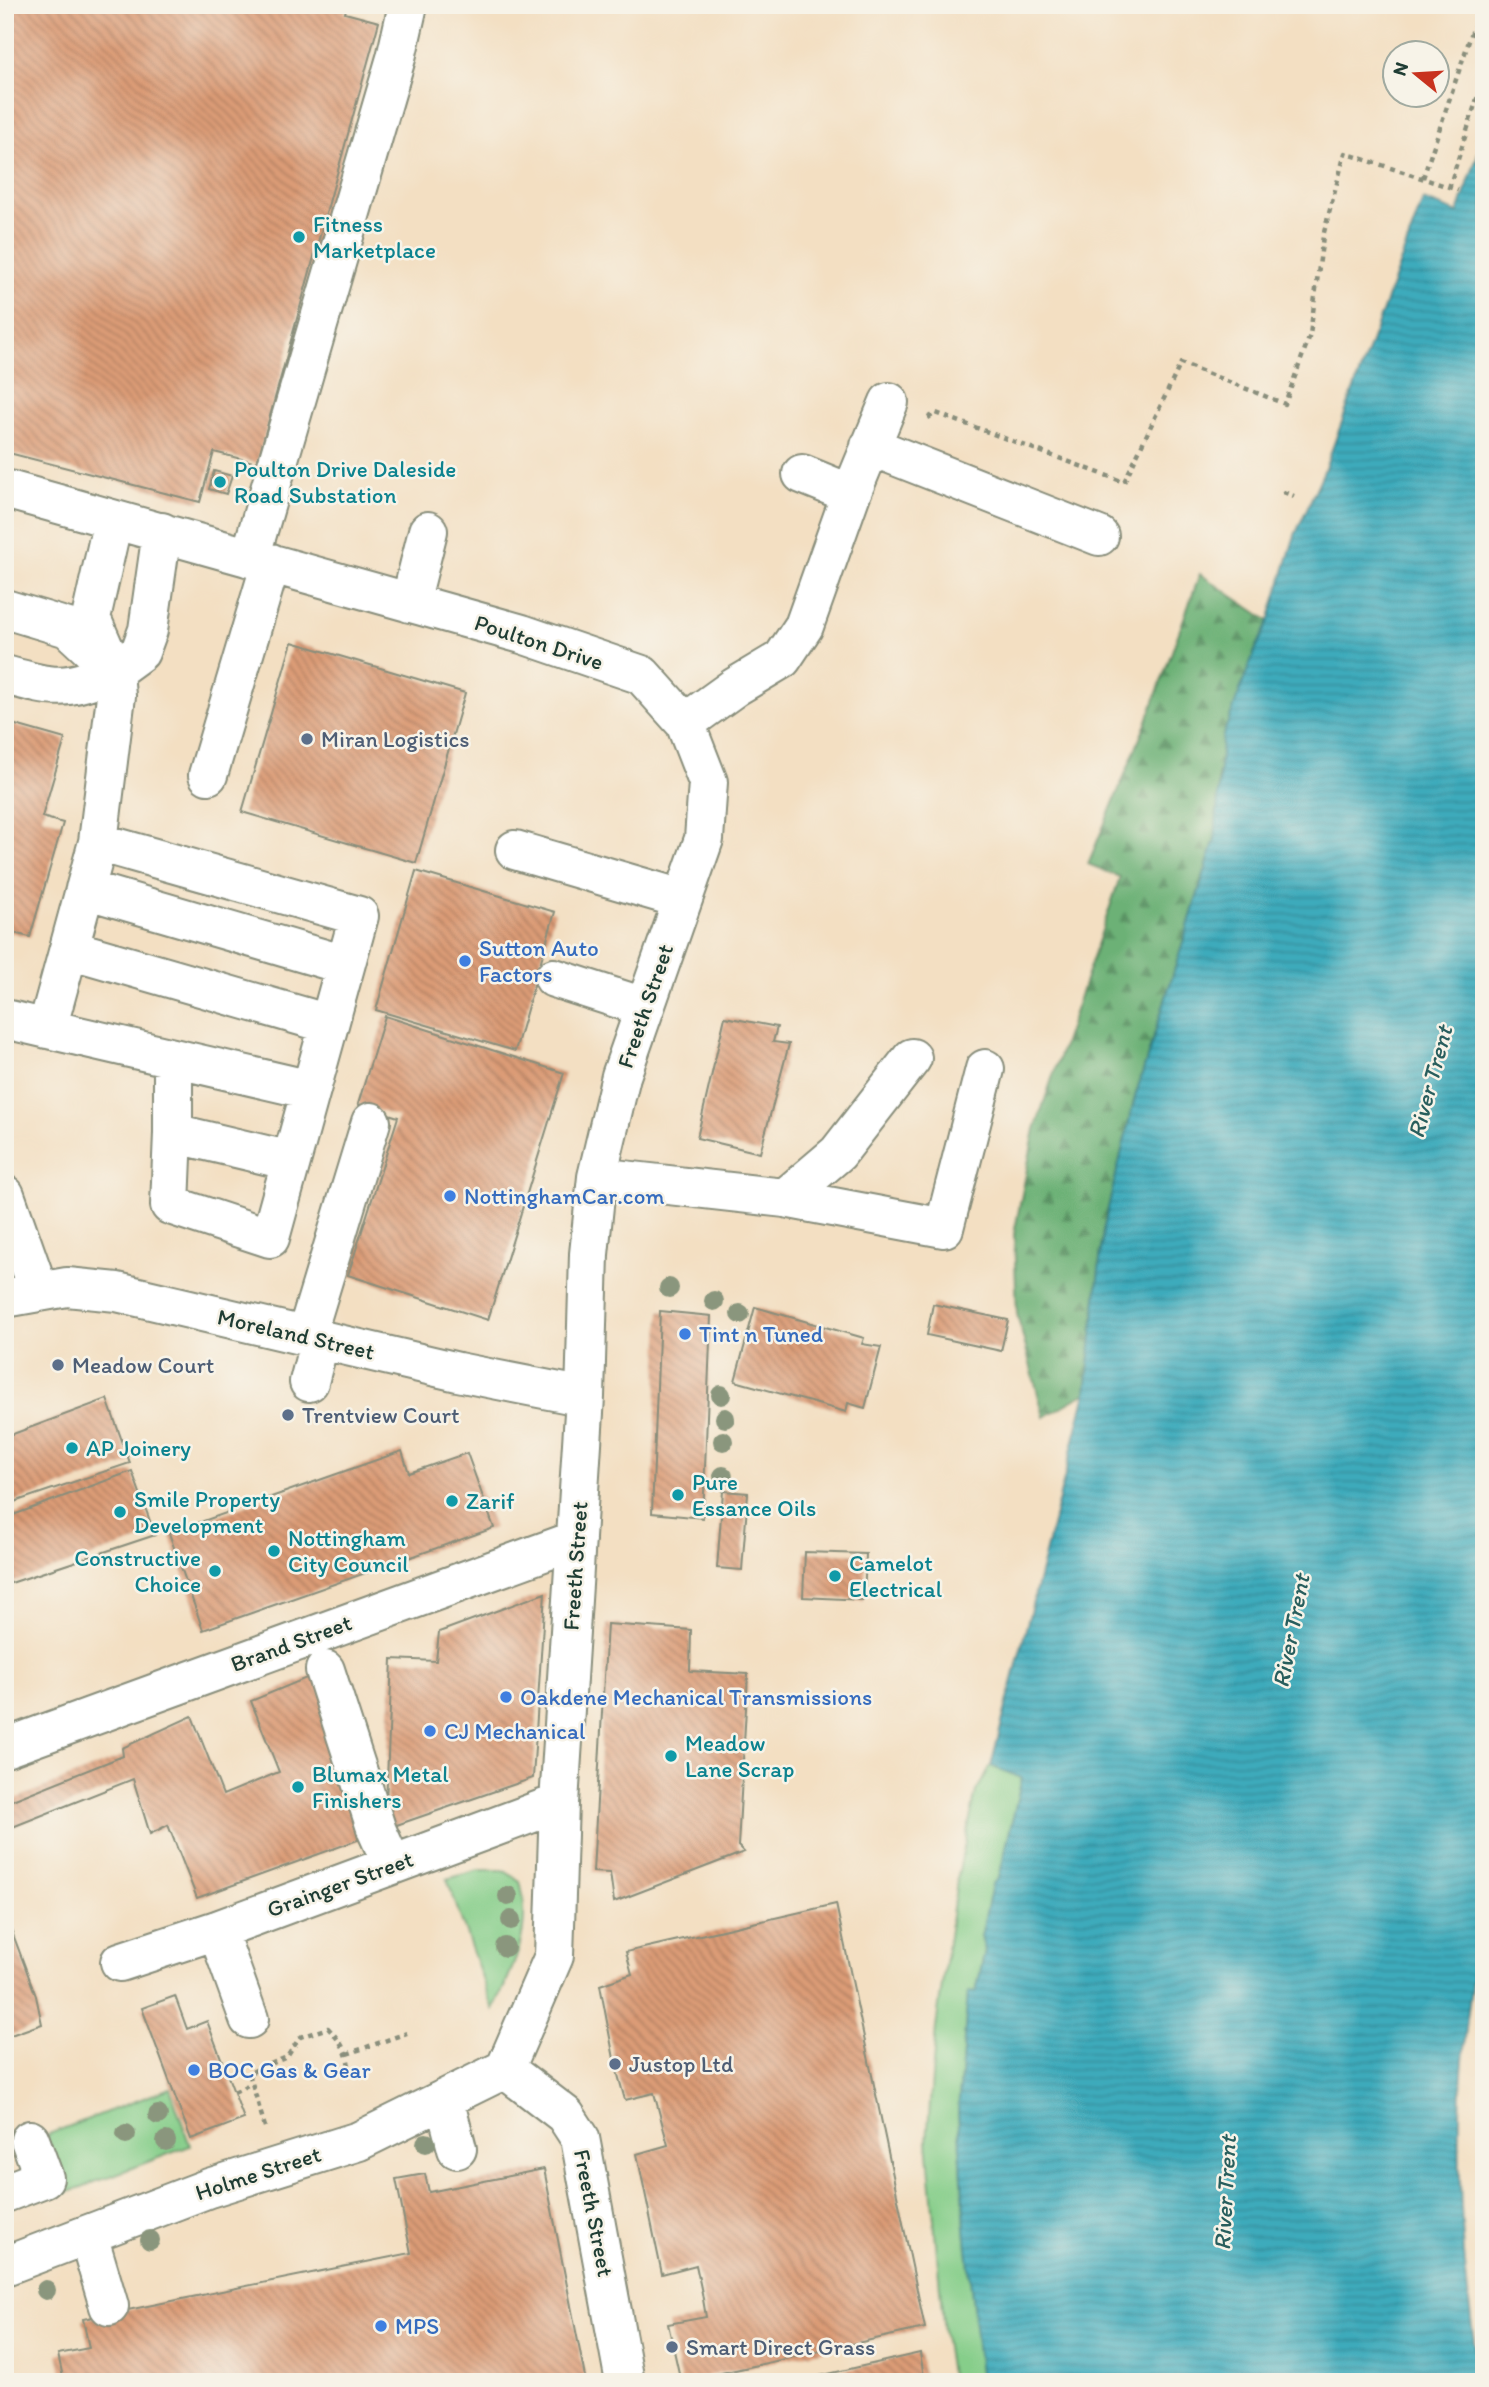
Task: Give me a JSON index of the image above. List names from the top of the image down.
{
  "streets": {
    "street": [
      "Poulton Drive",
      "Freeth Street",
      "Moreland Street",
      "Brand Street",
      "Grainger Street",
      "Holme Street"
    ]
  },
  "crossings": [
    ["Poulton Drive", "Freeth Street"],
    ["Freeth Street", "Moreland Street"],
    ["Freeth Street", "Brand Street"],
    ["Freeth Street", "Grainger Street"],
    ["Freeth Street", "Holme Street"]
  ],
  "water": ["River Trent"],
  "places": [
    "Fitness Marketplace",
    "Poulton Drive Daleside Road Substation",
    "Miran Logistics",
    "Sutton Auto Factors",
    "NottinghamCar.com",
    "Tint n Tuned",
    "Meadow Court",
    "Trentview Court",
    "AP Joinery",
    "Pure Essance Oils",
    "Zarif",
    "Smile Property Development",
    "Nottingham City Council",
    "Constructive Choice",
    "Camelot Electrical",
    "Oakdene Mechanical Transmissions",
    "CJ Mechanical",
    "Meadow Lane Scrap",
    "Blumax Metal Finishers",
    "Justop Ltd",
    "BOC Gas & Gear",
    "MPS",
    "Smart Direct Grass"
  ],
  "north": "left"
}
